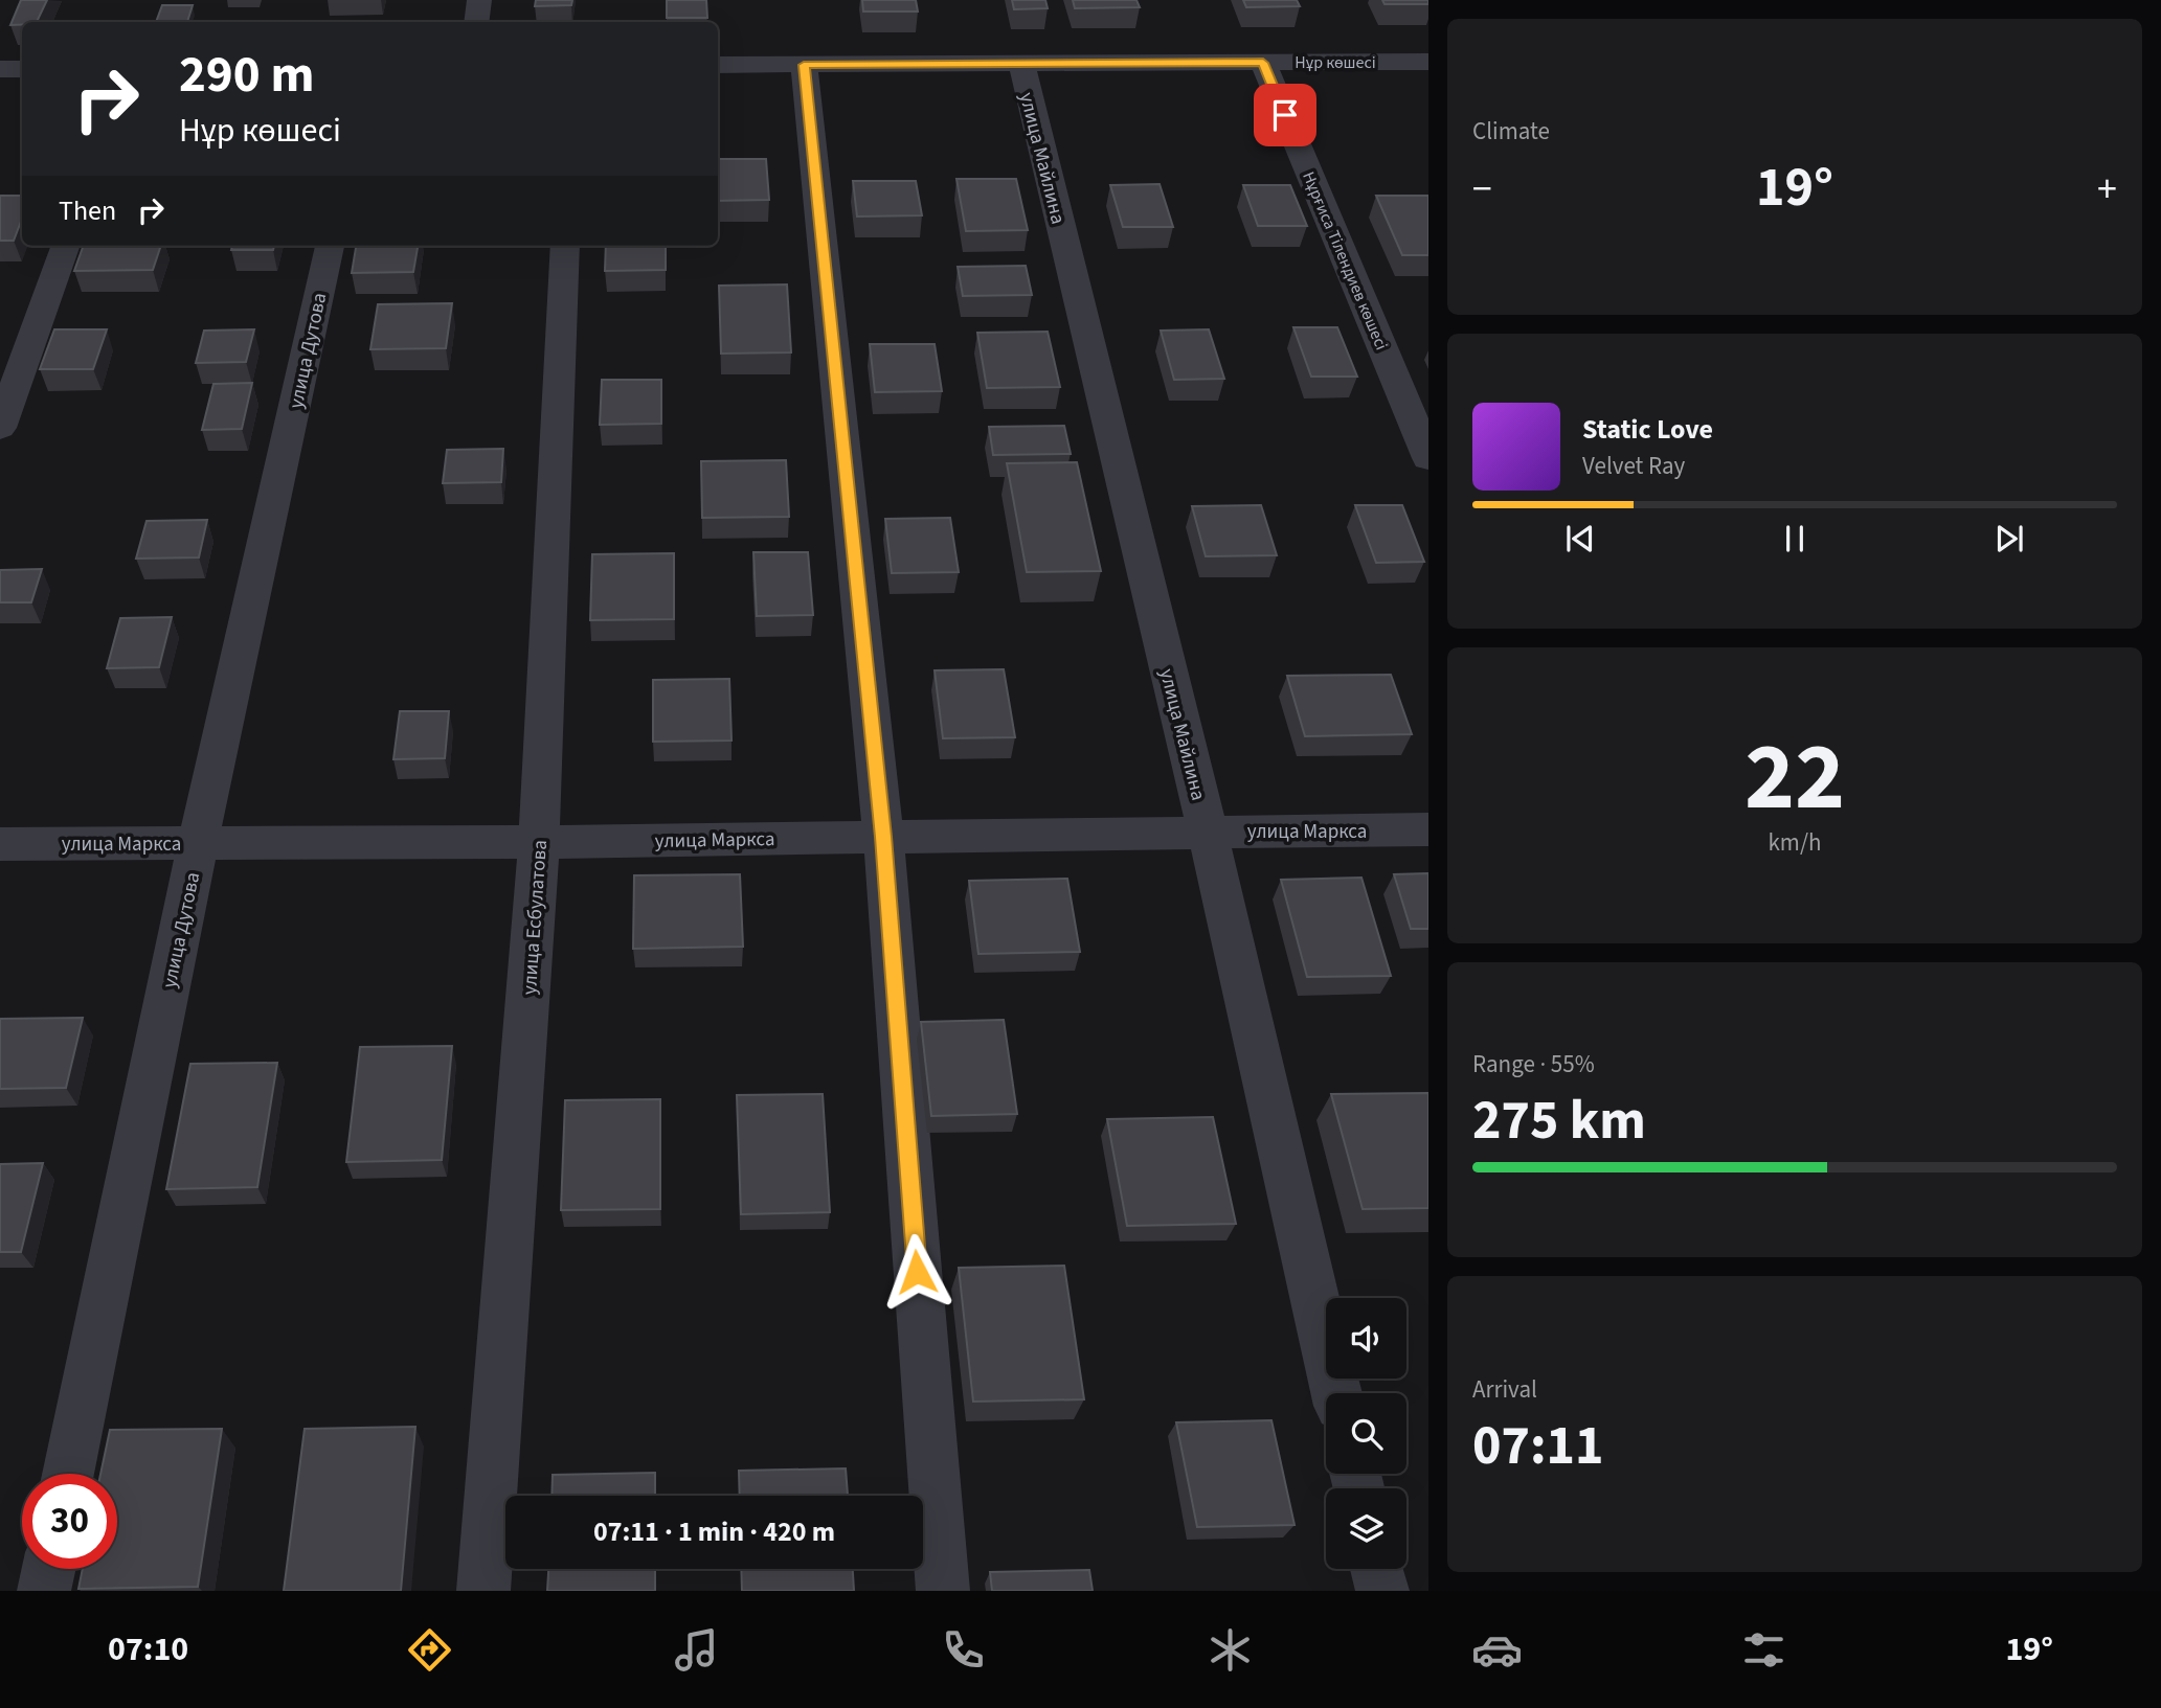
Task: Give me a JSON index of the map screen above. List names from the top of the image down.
{
  "streets": {
    "street": [
      "Нұр көшесі",
      "улица Майлина",
      "Нұрғиса Тілендиев көшесі",
      "улица Дутова",
      "улица Маркса",
      "улица Есбулатова"
    ]
  },
  "crossings": [
    ["Нұр көшесі", "улица Майлина"],
    ["Нұр көшесі", "Нұрғиса Тілендиев көшесі"],
    ["улица Майлина", "улица Маркса"],
    ["улица Дутова", "улица Маркса"],
    ["улица Маркса", "улица Есбулатова"]
  ],
  "page": {
    "tile": [
      "Climate",
      ["22", "km/h"],
      ["Range · 55%", "275 km"],
      ["Arrival", "07:11"]
    ],
    "turn": ["290 m", "Нұр көшесі"],
    "heat": ["−", "19°", "+"],
    "then": "Then",
    "song": ["Static Love", "Velvet Ray"],
    "limit": "30",
    "trip": "07:11 · 1 min · 420 m",
    "tabs": ["07:10", "19°"]
  }
}
